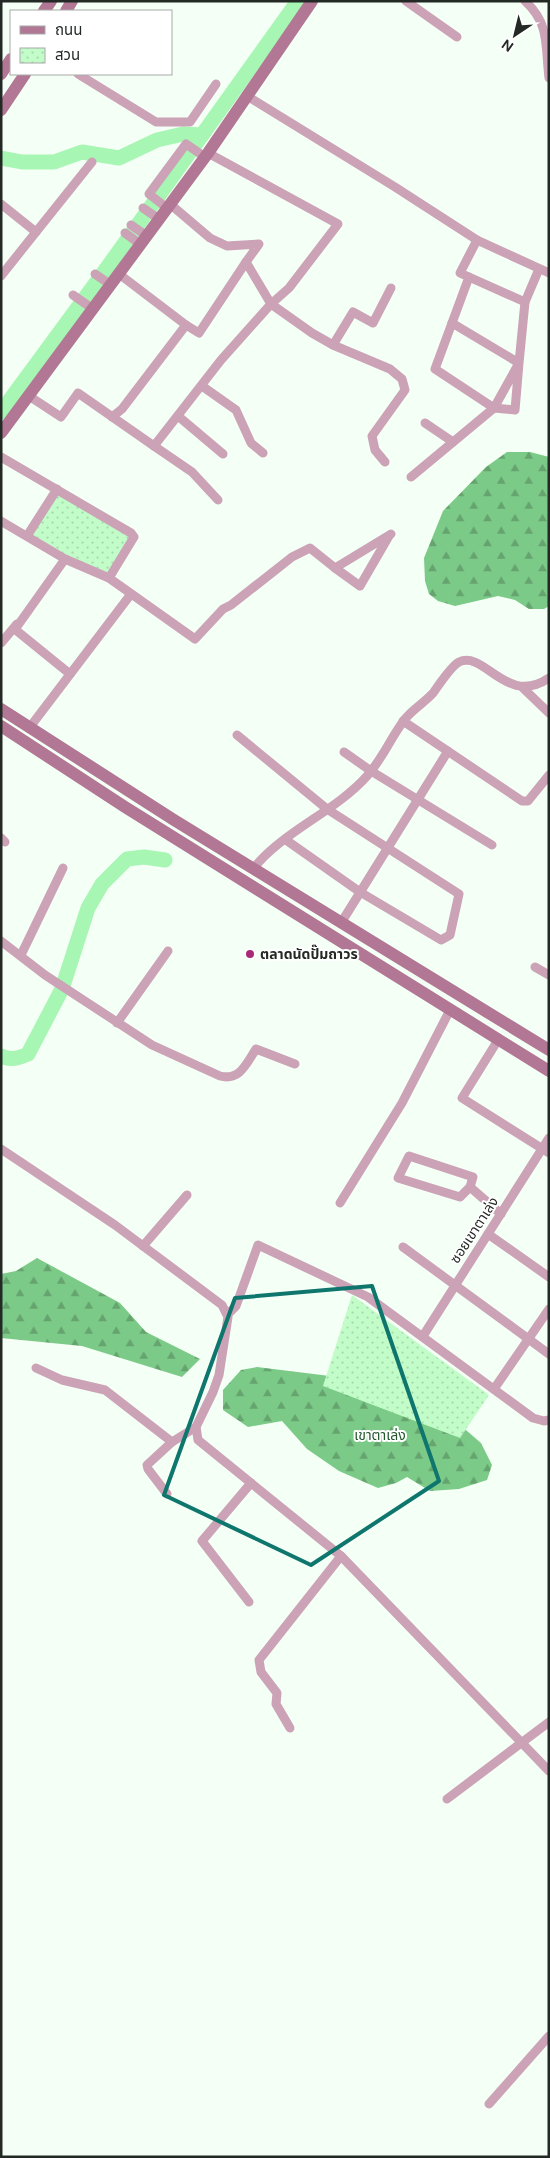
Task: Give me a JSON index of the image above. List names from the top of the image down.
{
  "streets": {
    "street": ["ซอยเขาตาเล่ง"]
  },
  "parks": ["เขาตาเล่ง"],
  "places": ["ตลาดนัดปั๊มถาวร"],
  "legend": ["ถนน", "สวน"],
  "north": "bottom left"
}
